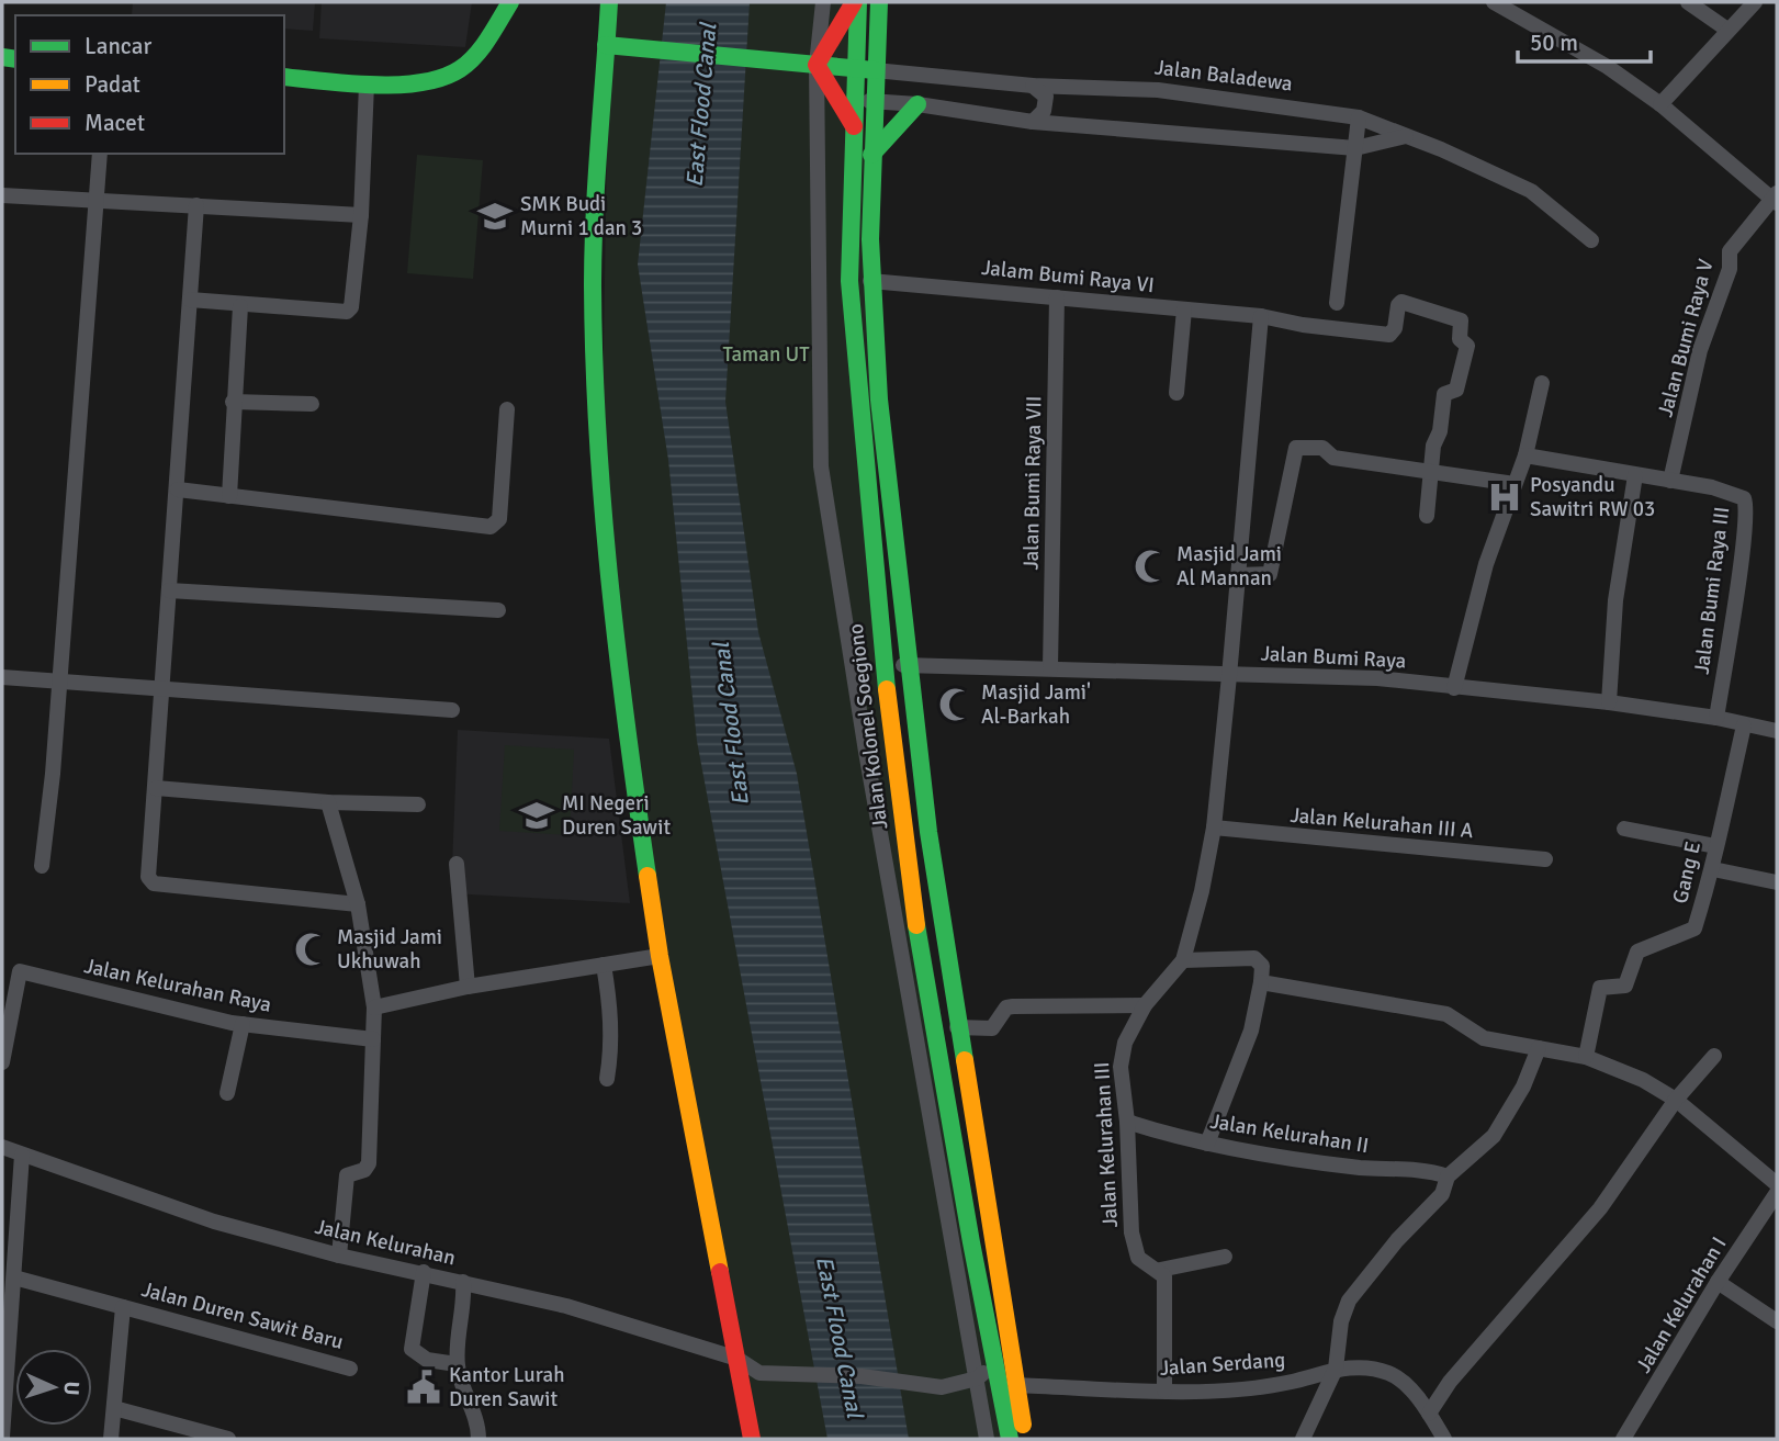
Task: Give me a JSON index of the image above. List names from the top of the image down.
{
  "streets": {
    "main road": ["Jalan Baladewa", "Jalan Kolonel Soegiono"],
    "street": [
      "Jalam Bumi Raya VI",
      "Jalan Bumi Raya V",
      "Jalan Bumi Raya VII",
      "Jalan Bumi Raya III",
      "Jalan Bumi Raya",
      "Jalan Kelurahan III A",
      "Gang E",
      "Jalan Kelurahan Raya",
      "Jalan Kelurahan II",
      "Jalan Kelurahan III",
      "Jalan Kelurahan",
      "Jalan Kelurahan I",
      "Jalan Duren Sawit Baru",
      "Jalan Serdang"
    ]
  },
  "crossings": [
    ["Jalan Baladewa", "Jalan Kolonel Soegiono"],
    ["Jalam Bumi Raya VI", "Jalan Bumi Raya VII"],
    ["Jalam Bumi Raya VI", "Jalan Kolonel Soegiono"],
    ["Jalan Bumi Raya V", "Jalan Bumi Raya III"],
    ["Jalan Bumi Raya VII", "Jalan Bumi Raya"],
    ["Jalan Bumi Raya III", "Jalan Bumi Raya"],
    ["Jalan Bumi Raya", "Jalan Kolonel Soegiono"],
    ["Jalan Bumi Raya", "Gang E"],
    ["Jalan Bumi Raya", "Jalan Kelurahan III"],
    ["Jalan Kolonel Soegiono", "Jalan Serdang"],
    ["Jalan Kelurahan III A", "Jalan Kelurahan III"],
    ["Jalan Kelurahan II", "Jalan Kelurahan III"]
  ],
  "water": ["East Flood Canal"],
  "parks": ["Taman UT"],
  "places": {
    "school or university": ["SMK Budi Murni 1 dan 3", "MI Negeri Duren Sawit"],
    "hospital": ["Posyandu Sawitri RW 03"],
    "mosque": ["Masjid Jami Al Mannan", "Masjid Jami' Al-Barkah", "Masjid Jami Ukhuwah"],
    "public building": ["Kantor Lurah Duren Sawit"]
  },
  "legend": ["Lancar", "Padat", "Macet"],
  "scale_bar": "50 m",
  "north": "right"
}
